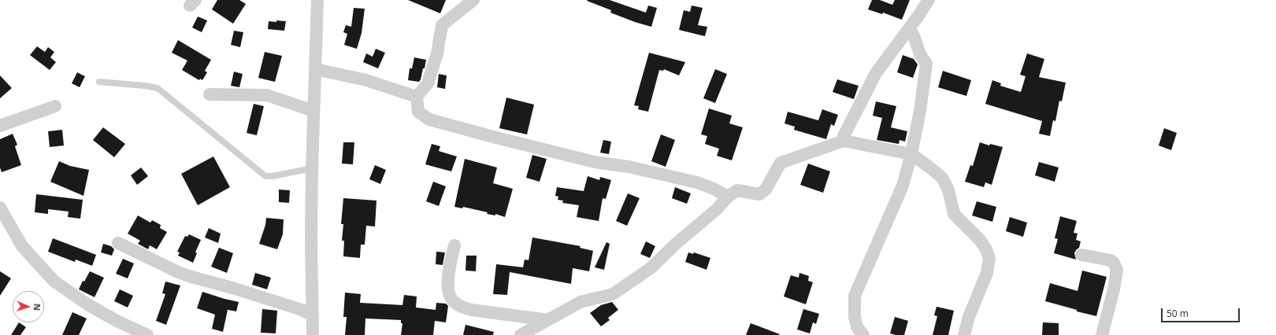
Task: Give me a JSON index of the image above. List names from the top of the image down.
{
  "scale_bar": "50 m",
  "north": "right"
}
